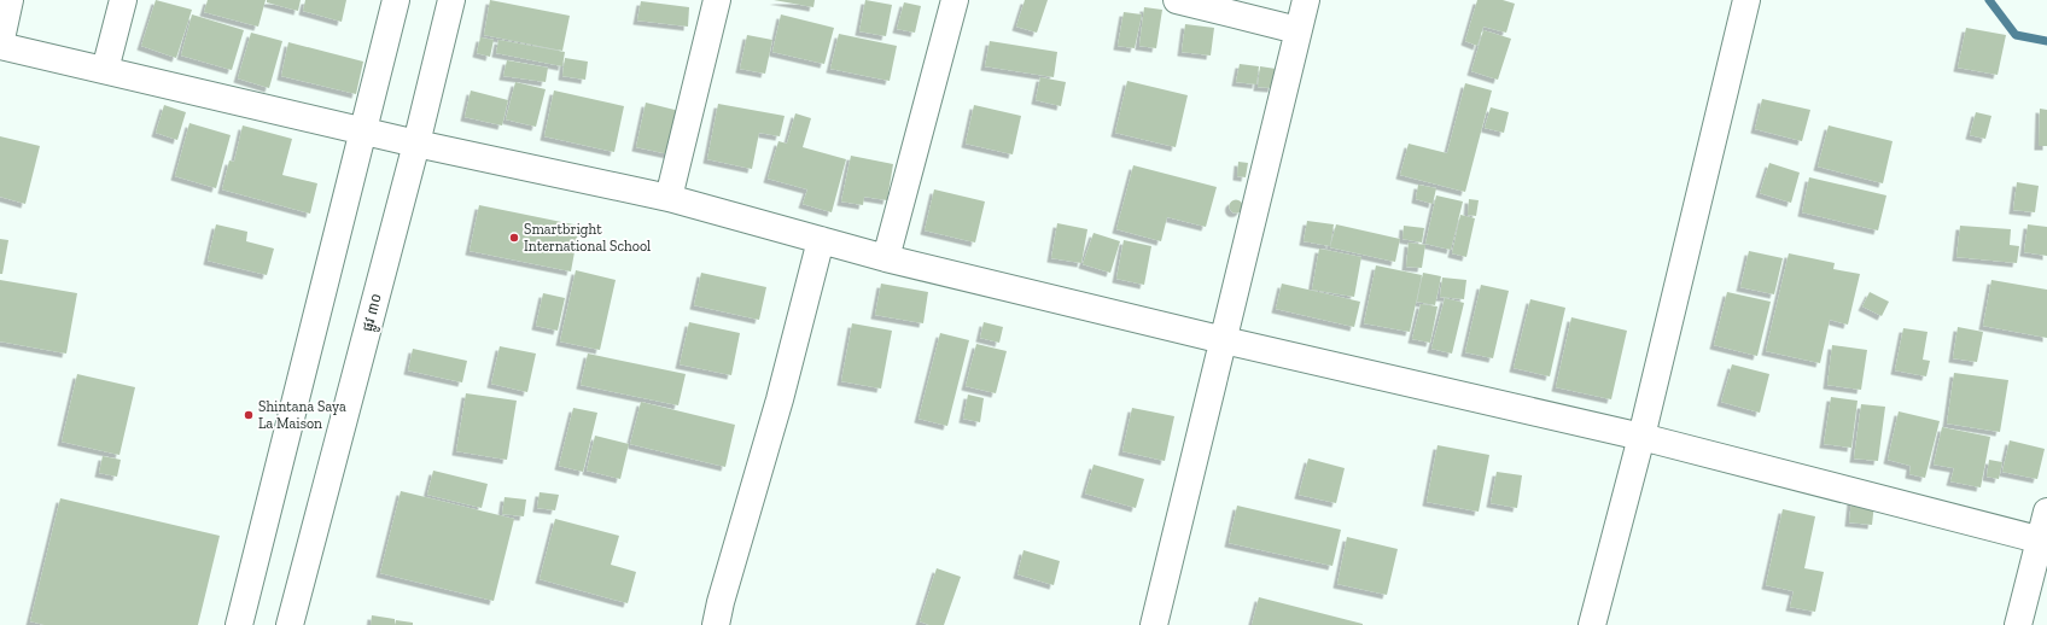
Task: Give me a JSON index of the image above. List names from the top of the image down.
{
  "streets": {
    "street": ["ផ្លូវ ៣០"]
  },
  "places": ["Smartbright International School", "Shintana Saya La Maison"]
}
